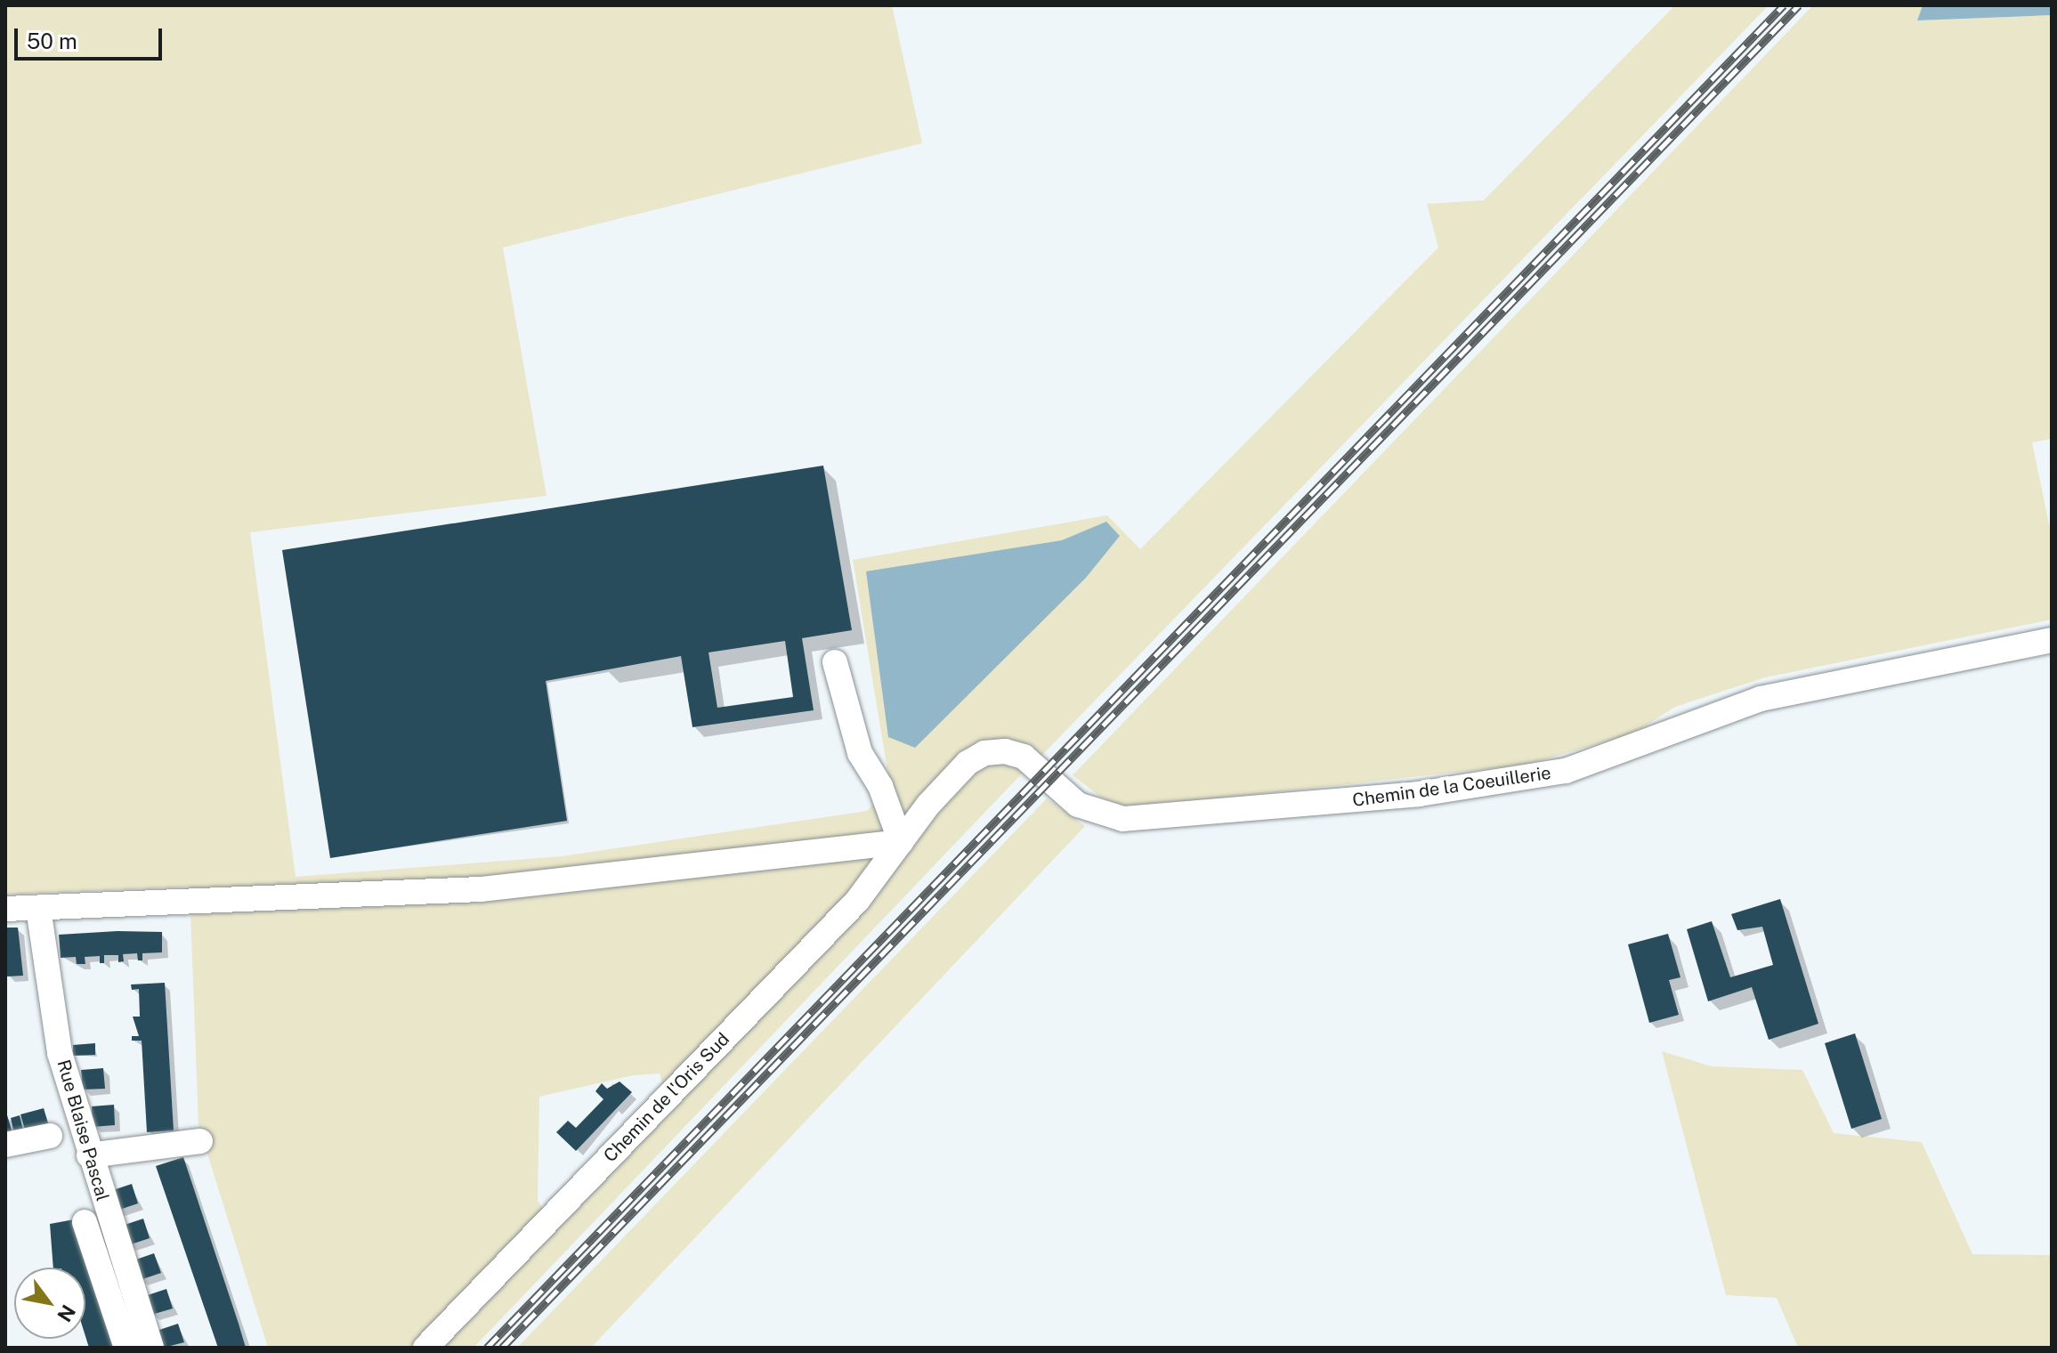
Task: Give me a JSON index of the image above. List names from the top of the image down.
{
  "streets": {
    "street": ["Chemin de la Coeuillerie", "Chemin de l'Oris Sud", "Rue Blaise Pascal"]
  },
  "crossings": [
    ["Chemin de la Coeuillerie", "Chemin de l'Oris Sud"]
  ],
  "scale_bar": "50 m",
  "north": "bottom right"
}
